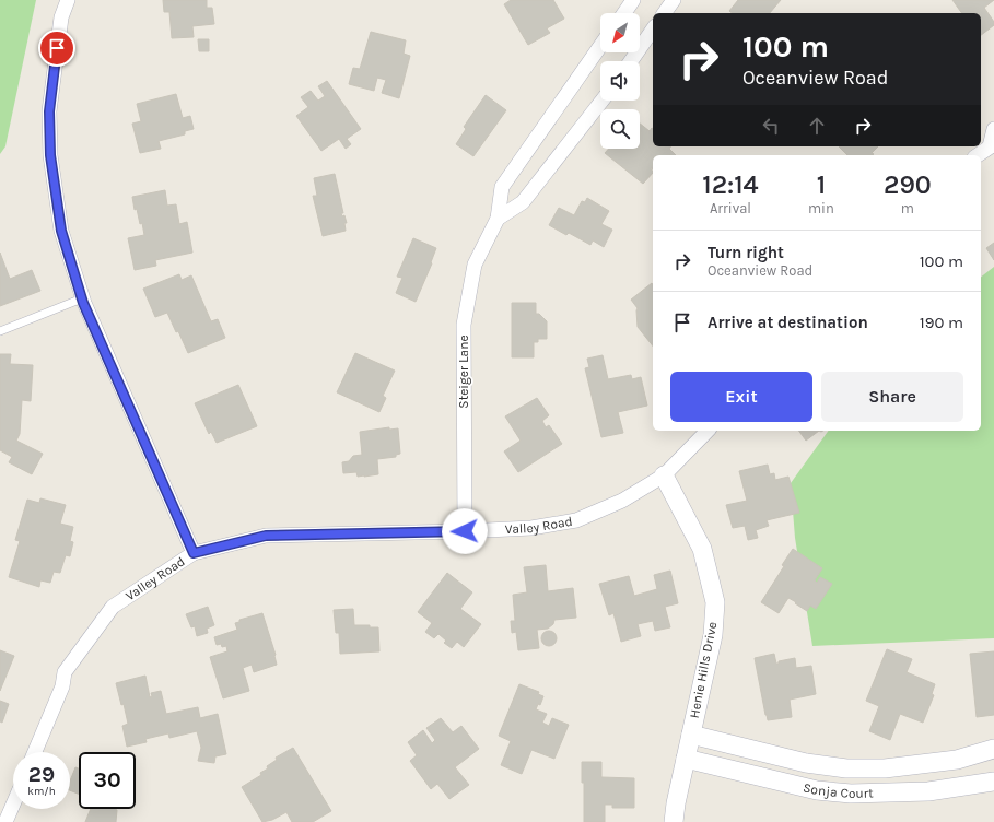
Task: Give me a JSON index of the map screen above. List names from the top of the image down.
{
  "streets": {
    "street": [
      "Steiger Lane",
      "Valley Road",
      "Henie Hills Drive",
      "Sonja Court"
    ]
  },
  "crossings": [
    ["Steiger Lane", "Valley Road"],
    ["Valley Road", "Henie Hills Drive"],
    ["Henie Hills Drive", "Sonja Court"]
  ],
  "north": "bottom left",
  "page": {
    "turn": ["100 m", "Oceanview Road"],
    "eta": [
      "12:14",
      "Arrival",
      "1",
      "min",
      "290",
      "m"
    ],
    "list": [
      {
        "name": "Turn right",
        "note": "Oceanview Road",
        "value": "100 m"
      },
      {
        "name": "Arrive at destination",
        "value": "190 m"
      }
    ],
    "buttons": ["Exit", "Share"],
    "speed": "29 km/h",
    "limit": "30"
  }
}
